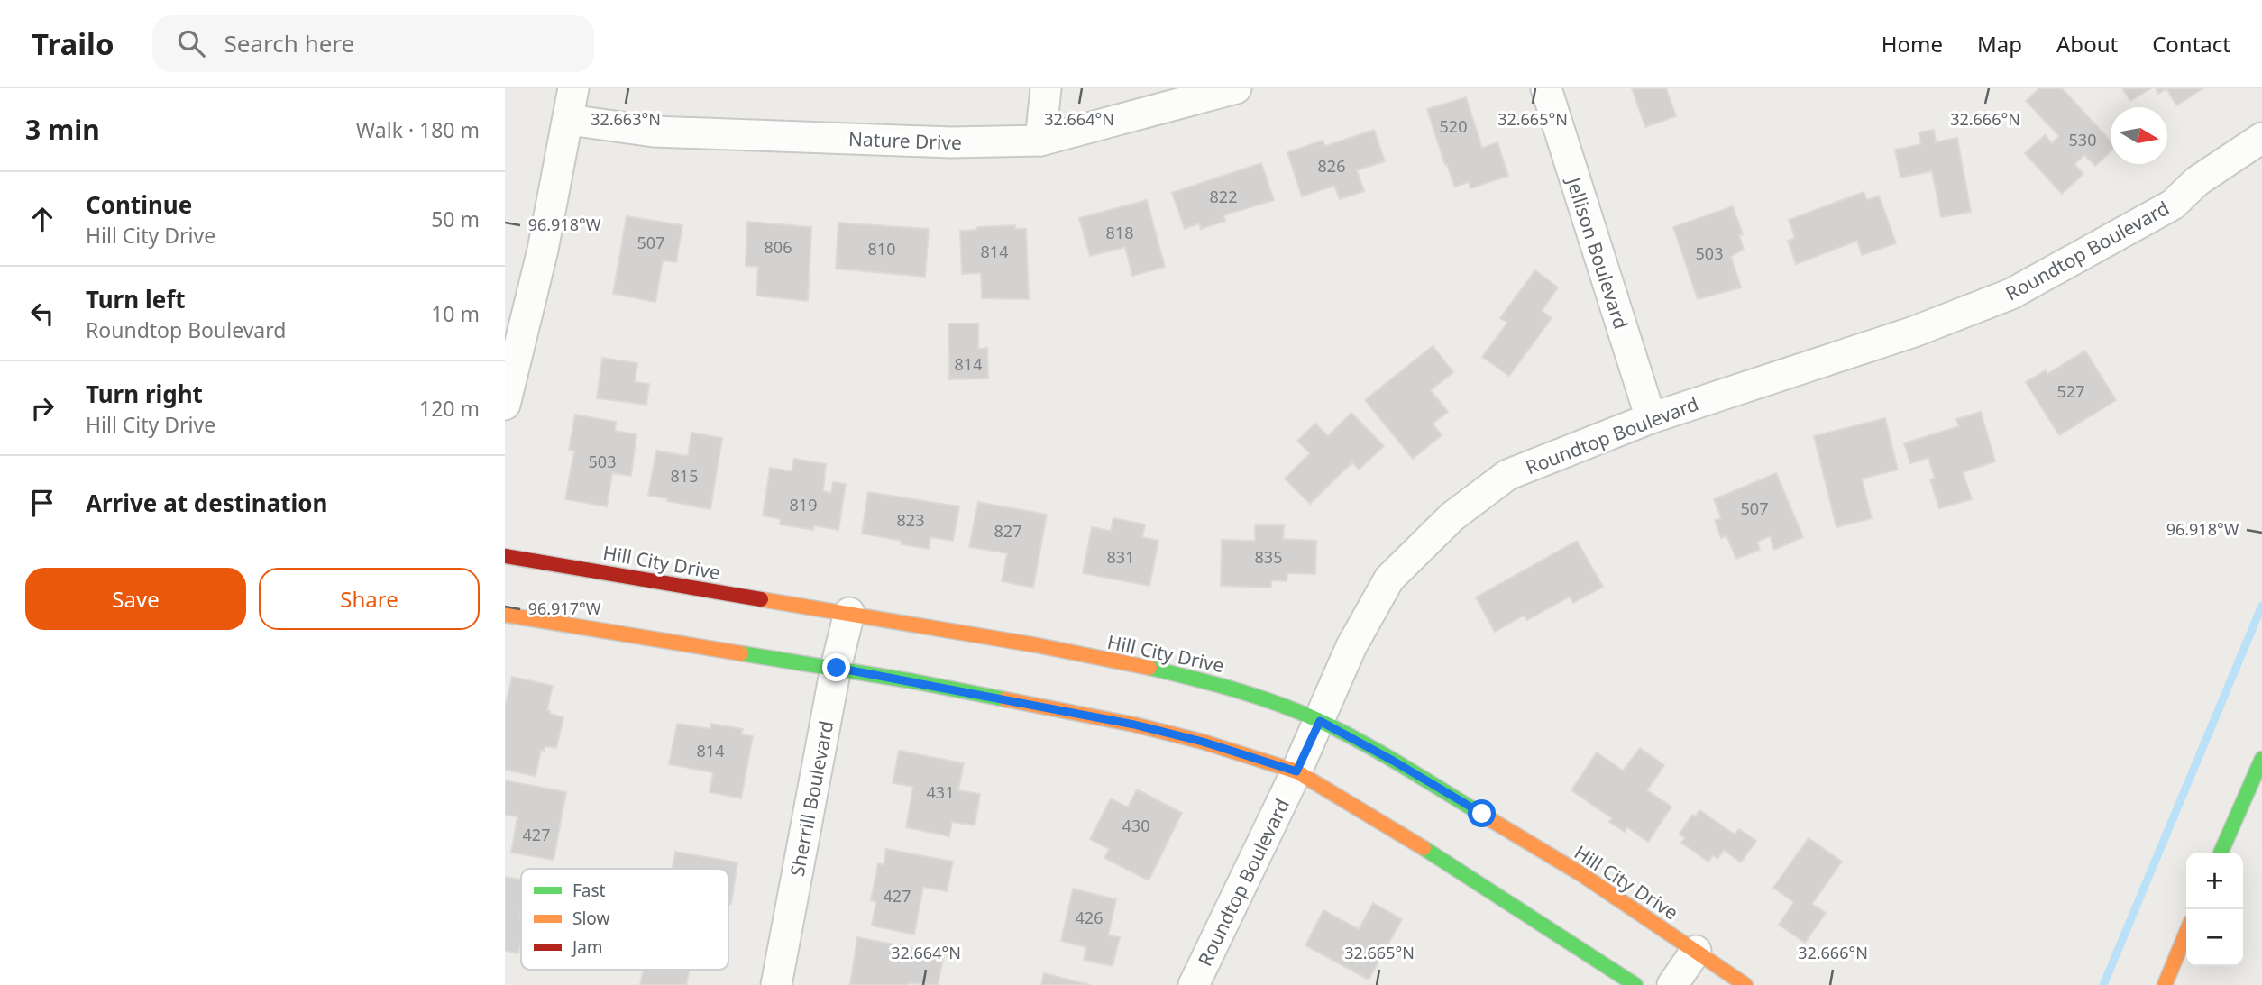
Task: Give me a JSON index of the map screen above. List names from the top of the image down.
{
  "streets": {
    "main road": ["Hill City Drive"],
    "street": [
      "Nature Drive",
      "Roundtop Boulevard",
      "Jellison Boulevard",
      "Sherrill Boulevard"
    ]
  },
  "crossings": [
    ["Roundtop Boulevard", "Jellison Boulevard"],
    ["Roundtop Boulevard", "Hill City Drive"],
    ["Hill City Drive", "Sherrill Boulevard"]
  ],
  "house_numbers": [
    "520",
    "530",
    "826",
    "822",
    "818",
    "507",
    "806",
    "810",
    "814",
    "503",
    "814",
    "527",
    "503",
    "815",
    "819",
    "507",
    "823",
    "827",
    "831",
    "835",
    "814",
    "431",
    "430",
    "427",
    "427",
    "426"
  ],
  "legend": ["Fast", "Slow", "Jam"],
  "north": "right",
  "page": {
    "header": "Trailo",
    "search": "Search here",
    "nav": [
      "Home",
      "Map",
      "About",
      "Contact"
    ],
    "heading": ["3 min", "Walk · 180 m"],
    "list": [
      ["Continue", "Hill City Drive", "50 m"],
      ["Turn left", "Roundtop Boulevard", "10 m"],
      ["Turn right", "Hill City Drive", "120 m"],
      "Arrive at destination"
    ],
    "buttons": ["Save", "Share"],
    "map_buttons": ["+", "−"]
  },
  "coordinates": [
    "32.663°N",
    "32.664°N",
    "32.665°N",
    "32.666°N",
    "96.918°W",
    "96.917°W"
  ]
}
